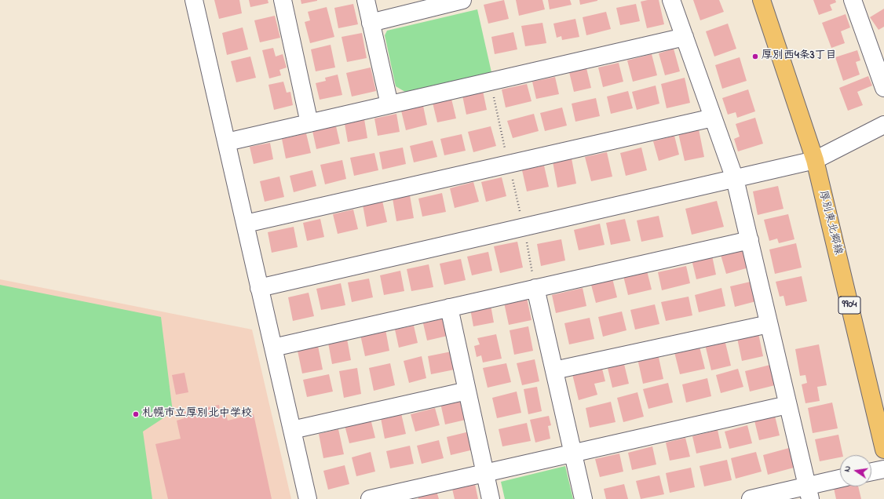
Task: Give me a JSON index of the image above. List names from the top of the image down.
{
  "streets": {
    "main road": ["厚別東北郷線", "9904"]
  },
  "places": ["厚別西4条3丁目", "札幌市立厚別北中学校"],
  "north": "left"
}
